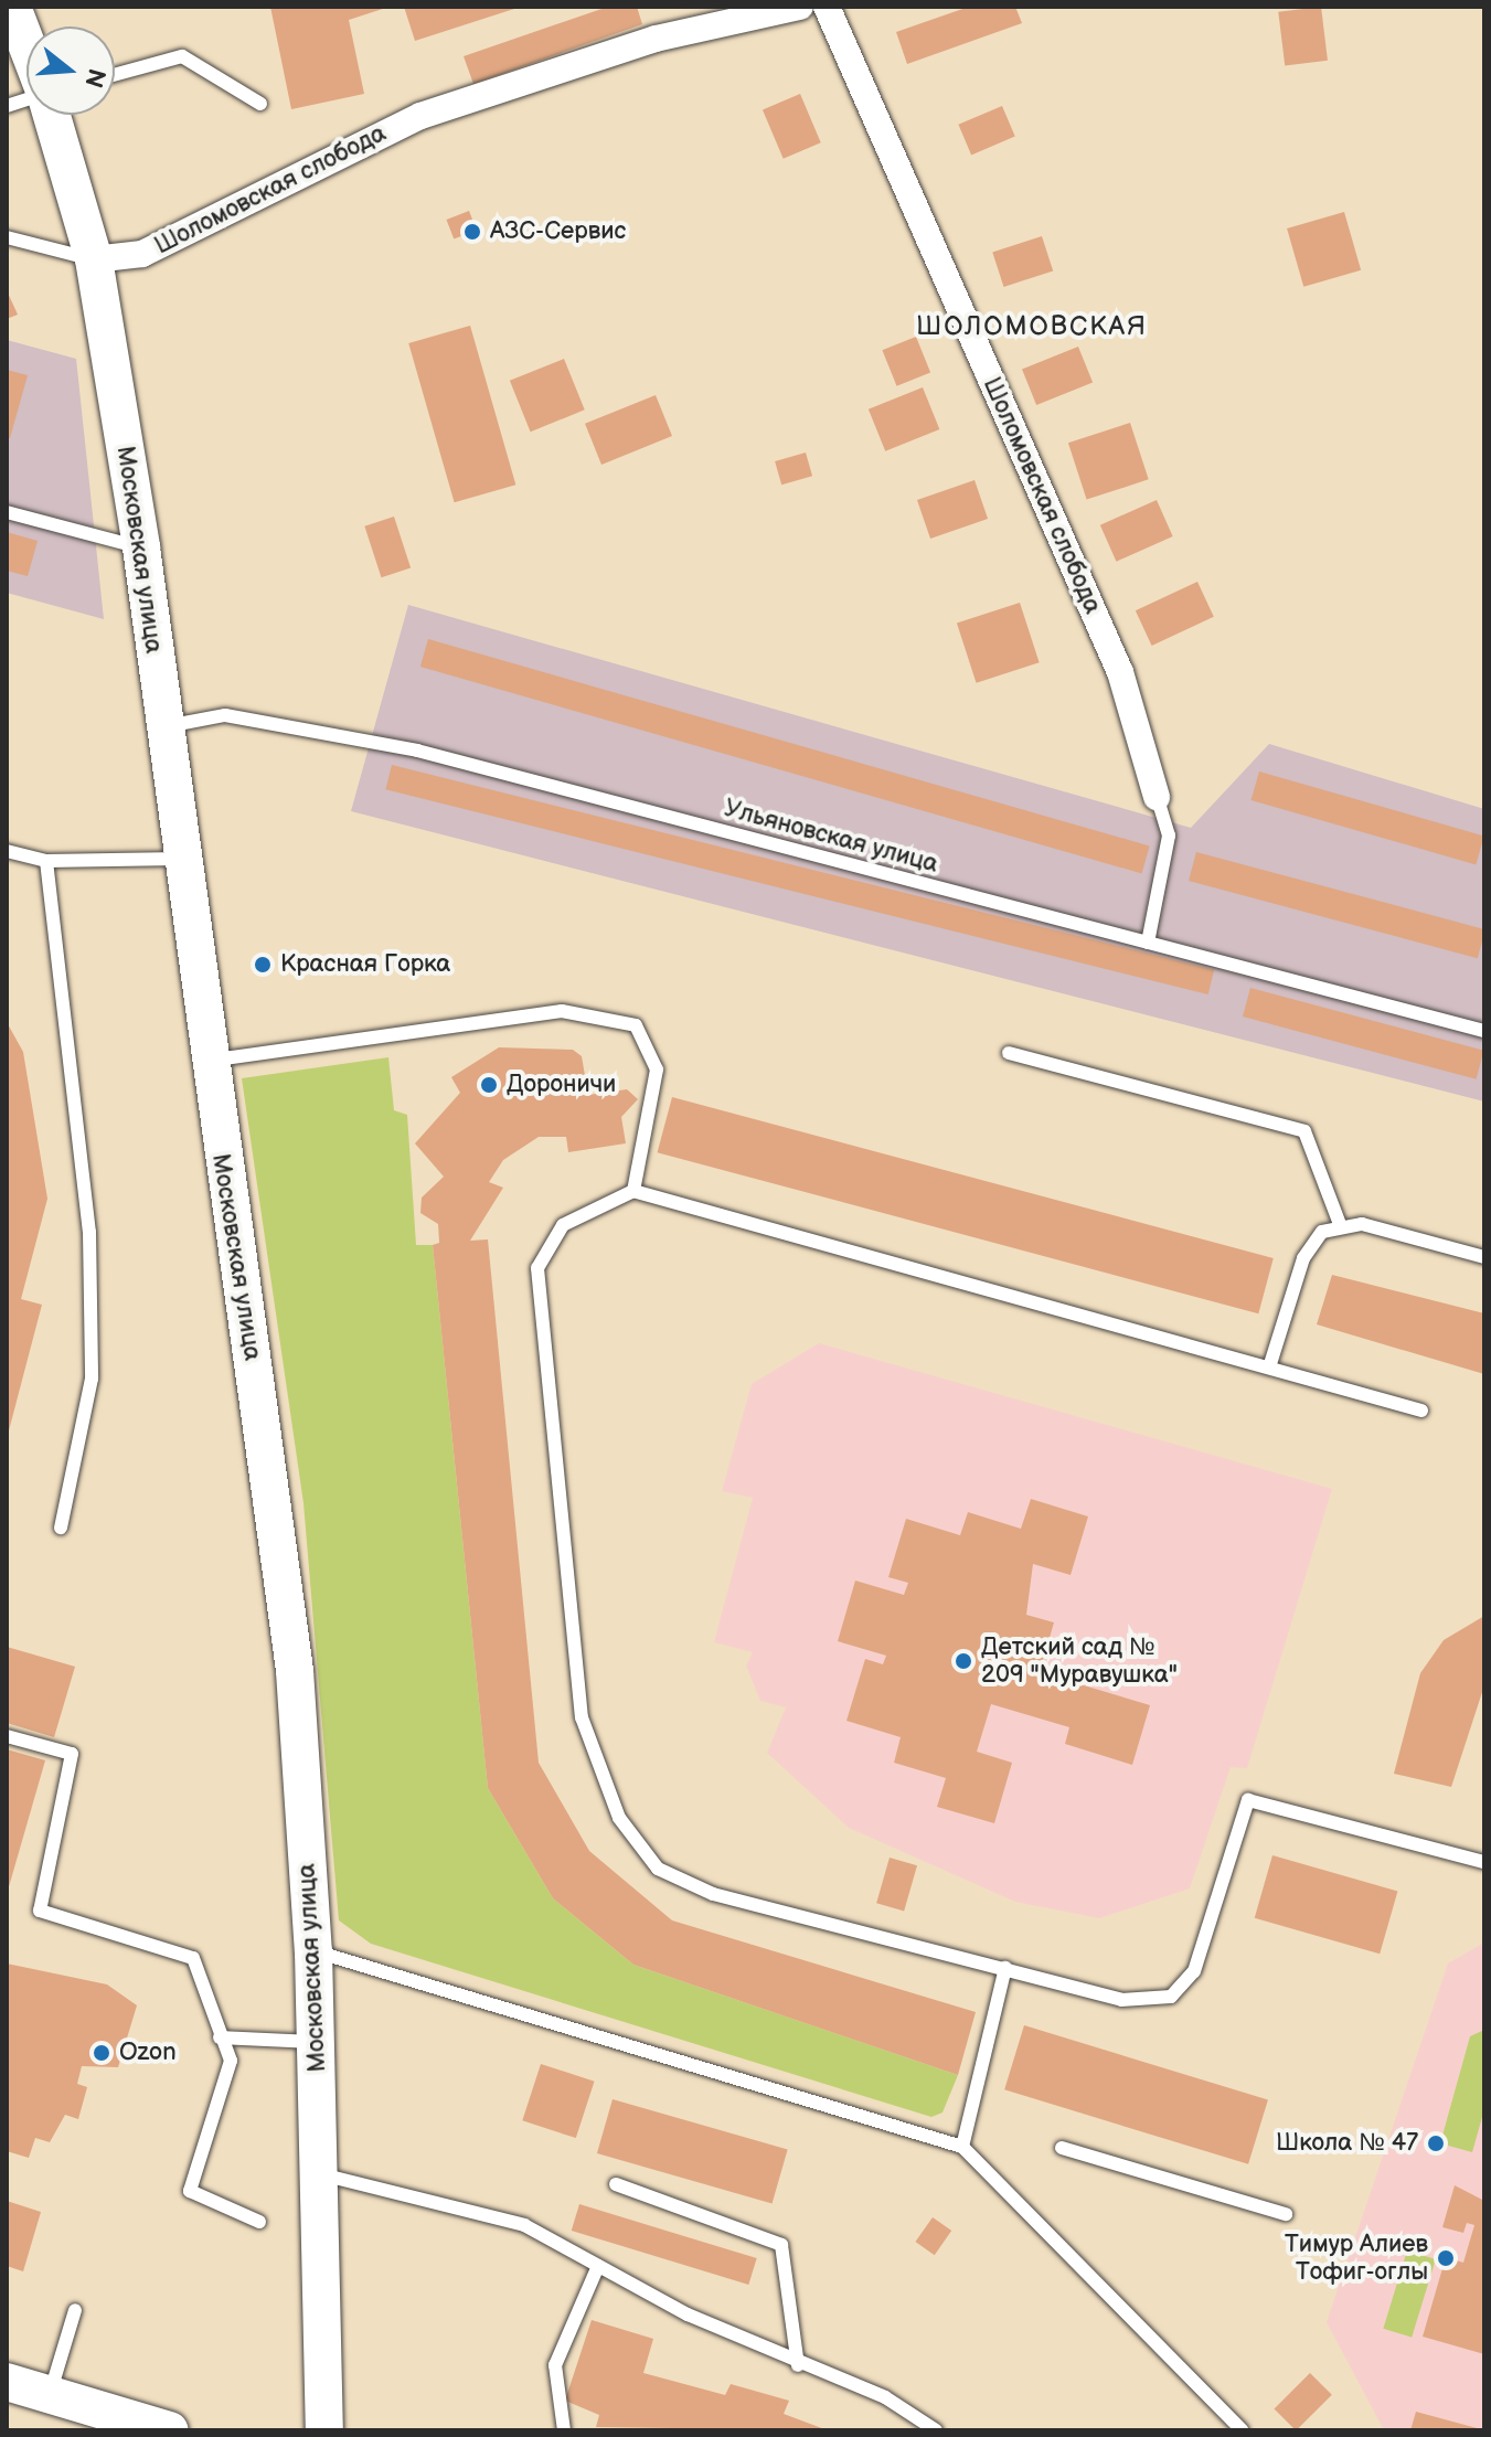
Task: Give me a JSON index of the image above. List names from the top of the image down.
{
  "streets": {
    "main road": ["Московская улица"],
    "street": ["Шоломовская слобода"],
    "lane": ["Ульяновская улица"]
  },
  "crossings": [
    ["Шоломовская слобода", "Московская улица"],
    ["Московская улица", "Ульяновская улица"]
  ],
  "districts": ["ШОЛОМОВСКАЯ"],
  "places": [
    "АЗС-Сервис",
    "Красная Горка",
    "Дороничи",
    "Детский сад № 209 \"Муравушка\"",
    "Ozon",
    "Школа № 47",
    "Тимур Алиев Тофиг-оглы"
  ],
  "north": "right"
}
